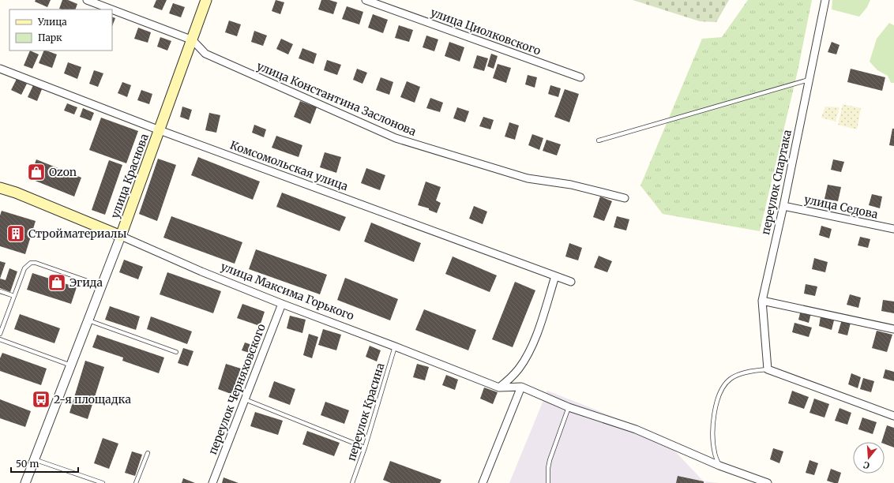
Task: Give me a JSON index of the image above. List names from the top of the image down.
{
  "streets": {
    "main road": ["улица Краснова", "улица Максима Горького"],
    "street": [
      "улица Циолковского",
      "улица Константина Заслонова",
      "Комсомольская улица",
      "переулок Спартака",
      "улица Седова",
      "переулок Черняховского"
    ],
    "lane": ["переулок Красина"]
  },
  "crossings": [
    ["улица Константина Заслонова", "улица Краснова"],
    ["Комсомольская улица", "улица Краснова"],
    ["улица Краснова", "улица Максима Горького"],
    ["переулок Спартака", "улица Седова"],
    ["улица Максима Горького", "переулок Черняховского"],
    ["улица Максима Горького", "переулок Красина"]
  ],
  "places": {
    "shop": ["Ozon", "Эгида"],
    "building": ["Стройматериалы"],
    "bus stop": ["2-я площадка"]
  },
  "legend": ["Улица", "Парк"],
  "scale_bar": "50 m",
  "north": "bottom"
}
